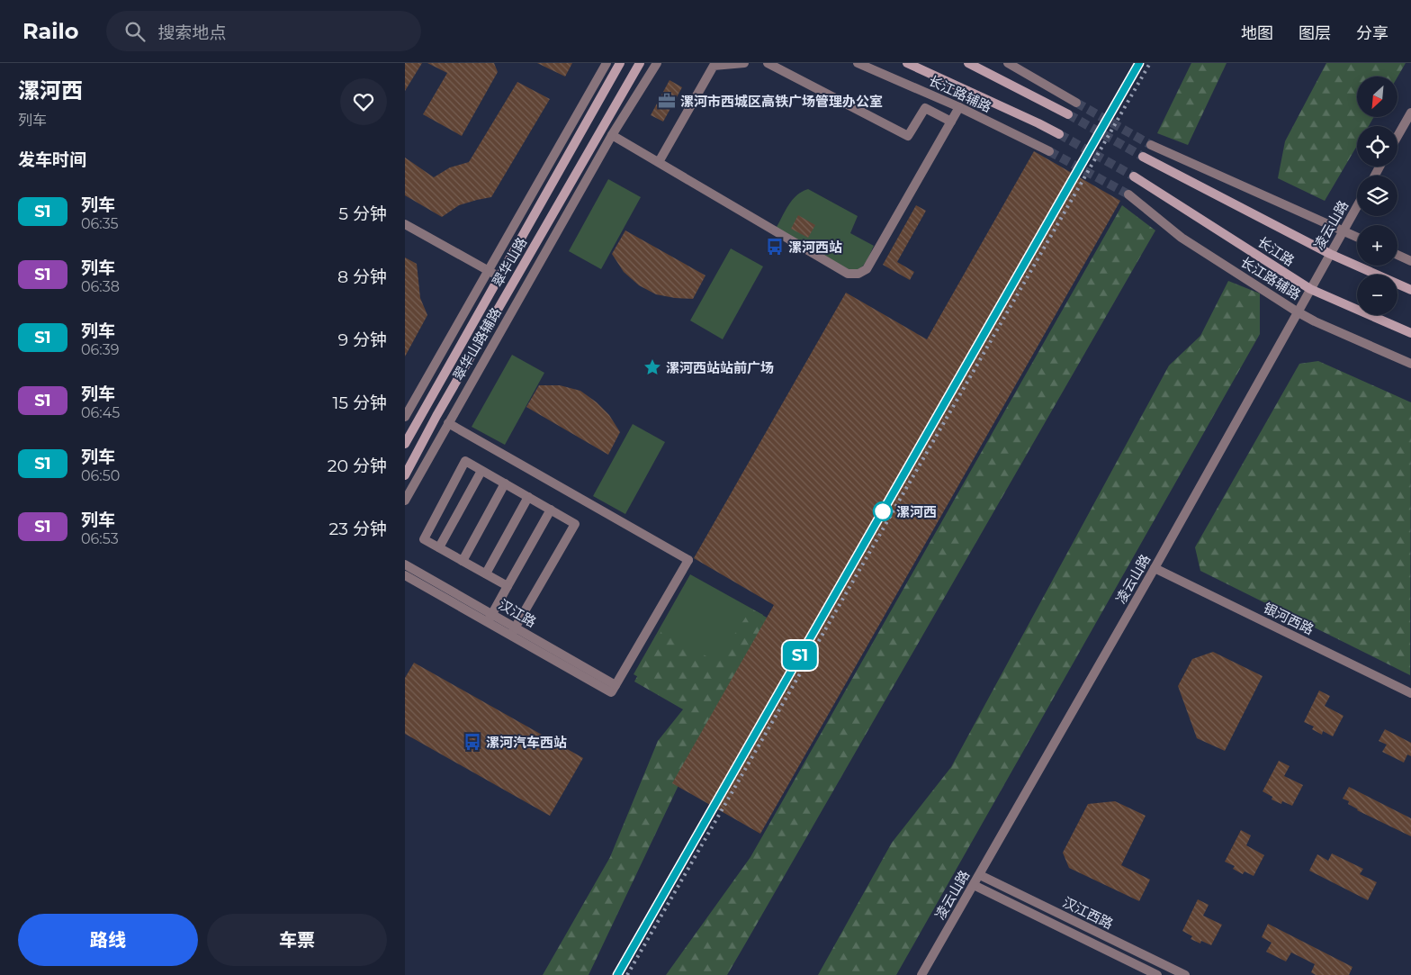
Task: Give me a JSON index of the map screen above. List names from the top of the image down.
{
  "streets": {
    "main road": ["长江路", "翠华山路"],
    "street": [
      "长江路辅路",
      "凌云山路",
      "翠华山路辅路",
      "汉江路",
      "银河西路",
      "汉江西路"
    ]
  },
  "crossings": [
    ["长江路辅路", "凌云山路"],
    ["凌云山路", "长江路"],
    ["凌云山路", "银河西路"],
    ["凌云山路", "汉江西路"],
    ["翠华山路辅路", "汉江路"]
  ],
  "places": {
    "office": ["漯河市西城区高铁广场管理办公室"],
    "bus stop": ["漯河西站", "漯河汽车西站"],
    "place": ["漯河西站站前广场"],
    "other": ["漯河西"]
  },
  "north": "bottom left",
  "page": {
    "header": "Railo",
    "search": "搜索地点",
    "nav": ["地图", "图层", "分享"],
    "heading": [
      ["漯河西", "列车"],
      "发车时间"
    ],
    "on_map": "S1",
    "map_buttons": ["+", "−"],
    "list": [
      {
        "mark": "S1",
        "name": "列车",
        "note": "06:35",
        "value": "5 分钟"
      },
      {
        "mark": "S1",
        "name": "列车",
        "note": "06:38",
        "value": "8 分钟"
      },
      {
        "mark": "S1",
        "name": "列车",
        "note": "06:39",
        "value": "9 分钟"
      },
      {
        "mark": "S1",
        "name": "列车",
        "note": "06:45",
        "value": "15 分钟"
      },
      {
        "mark": "S1",
        "name": "列车",
        "note": "06:50",
        "value": "20 分钟"
      },
      {
        "mark": "S1",
        "name": "列车",
        "note": "06:53",
        "value": "23 分钟"
      }
    ],
    "buttons": ["路线", "车票"]
  }
}
